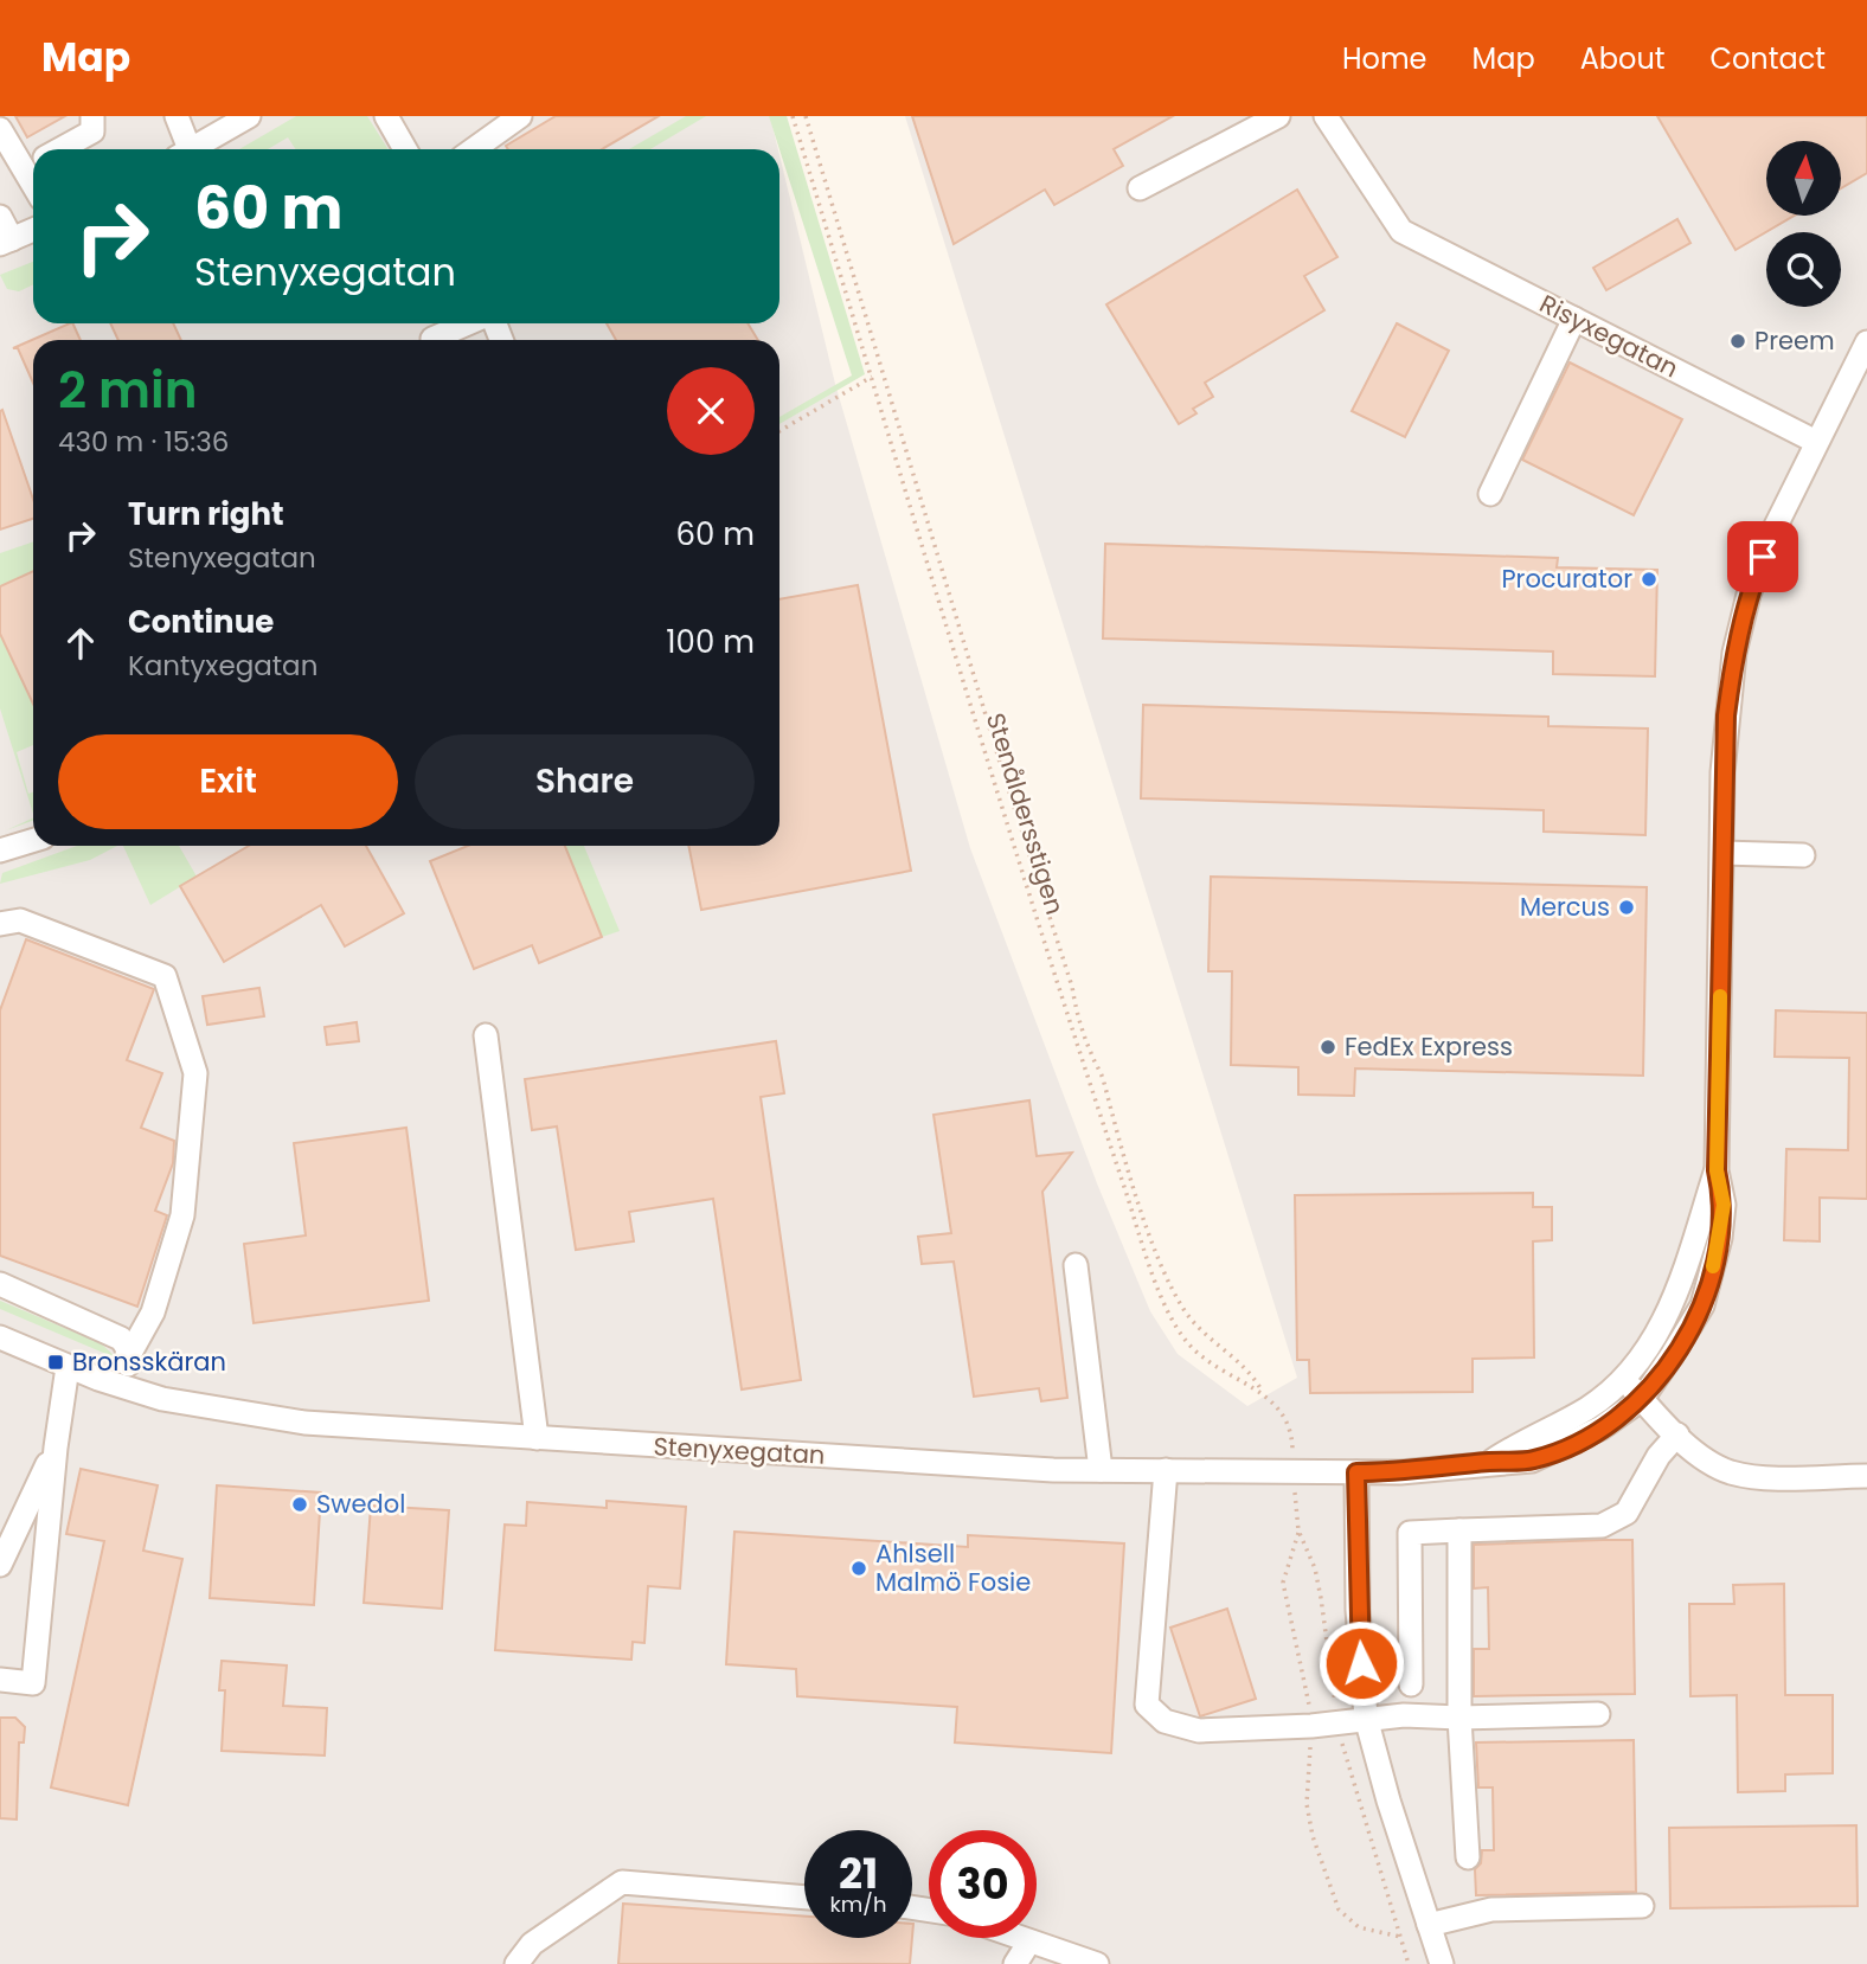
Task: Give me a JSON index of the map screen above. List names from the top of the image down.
{
  "streets": {
    "street": ["Risyxegatan", "Stenyxegatan"],
    "path": ["Stenåldersstigen"]
  },
  "crossings": [
    ["Stenåldersstigen", "Stenyxegatan"]
  ],
  "places": {
    "other": [
      "Preem",
      "Procurator",
      "Mercus",
      "FedEx Express",
      "Swedol",
      "Ahlsell Malmö Fosie"
    ],
    "transit": ["Bronsskäran"]
  },
  "north": "top",
  "page": {
    "header": "Map",
    "nav": [
      "Home",
      "Map",
      "About",
      "Contact"
    ],
    "turn": ["60 m", "Stenyxegatan"],
    "heading": ["2 min", "430 m · 15:36"],
    "list": [
      {
        "name": "Turn right",
        "note": "Stenyxegatan",
        "value": "60 m"
      },
      {
        "name": "Continue",
        "note": "Kantyxegatan",
        "value": "100 m"
      }
    ],
    "buttons": ["Exit", "Share"],
    "speed": "21 km/h",
    "limit": "30"
  }
}
